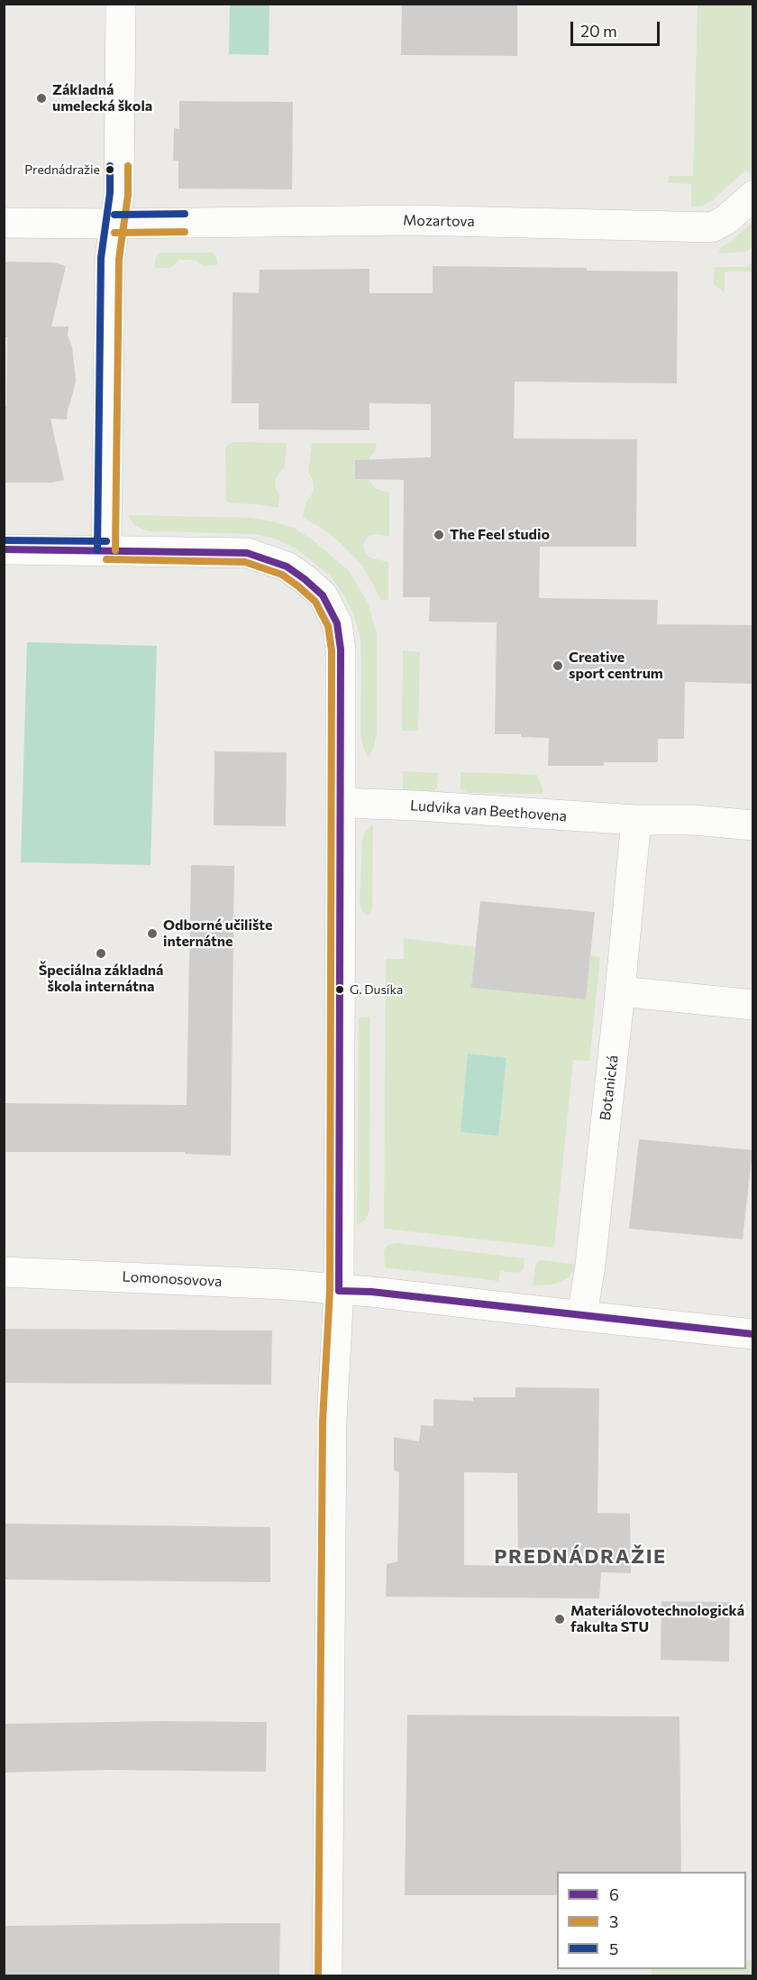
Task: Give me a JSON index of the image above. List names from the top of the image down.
{
  "streets": {
    "street": [
      "Mozartova",
      "Ludvika van Beethovena",
      "Botanická",
      "Lomonosovova"
    ]
  },
  "districts": ["PREDNÁDRAŽIE"],
  "places": [
    "Základná umelecká škola",
    "Prednádražie",
    "The Feel studio",
    "Creative sport centrum",
    "Odborné učilište internátne",
    "Špeciálna základná škola internátna",
    "G. Dusíka",
    "Materiálovotechnologická fakulta STU"
  ],
  "lines": ["transit line 3", "transit line 5", "transit line 6"],
  "legend": ["6", "3", "5"],
  "scale_bar": "20 m"
}
